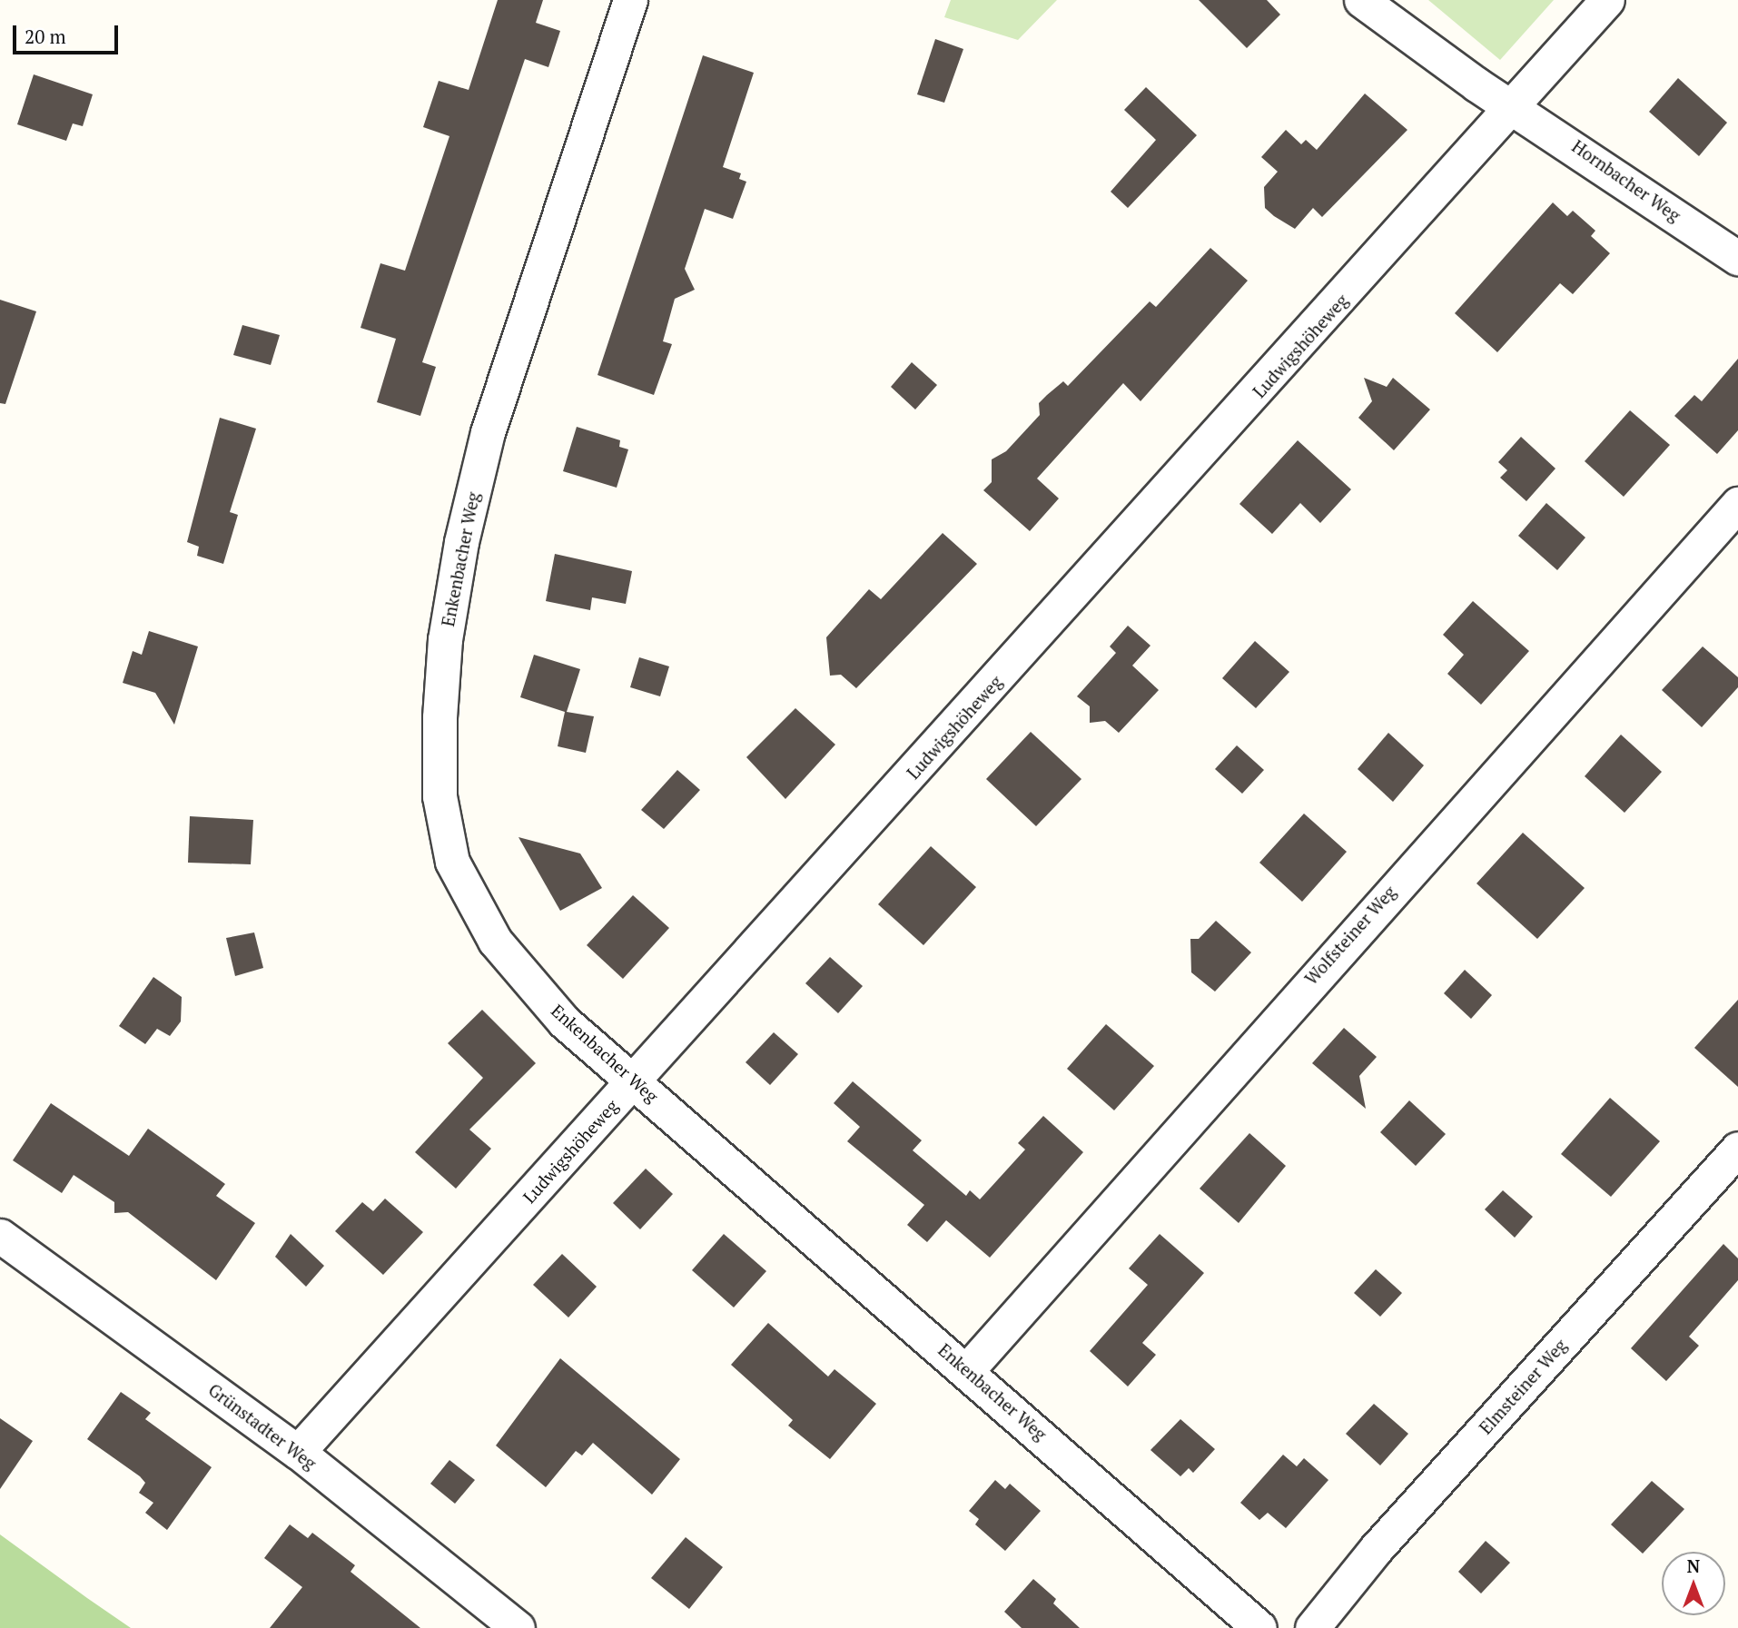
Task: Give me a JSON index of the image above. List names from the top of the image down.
{
  "streets": {
    "street": [
      "Hornbacher Weg",
      "Ludwigshöheweg",
      "Enkenbacher Weg",
      "Wolfsteiner Weg",
      "Elmsteiner Weg",
      "Grünstadter Weg"
    ]
  },
  "crossings": [
    ["Hornbacher Weg", "Ludwigshöheweg"],
    ["Ludwigshöheweg", "Enkenbacher Weg"],
    ["Ludwigshöheweg", "Grünstadter Weg"],
    ["Enkenbacher Weg", "Wolfsteiner Weg"]
  ],
  "scale_bar": "20 m",
  "north": "top"
}
